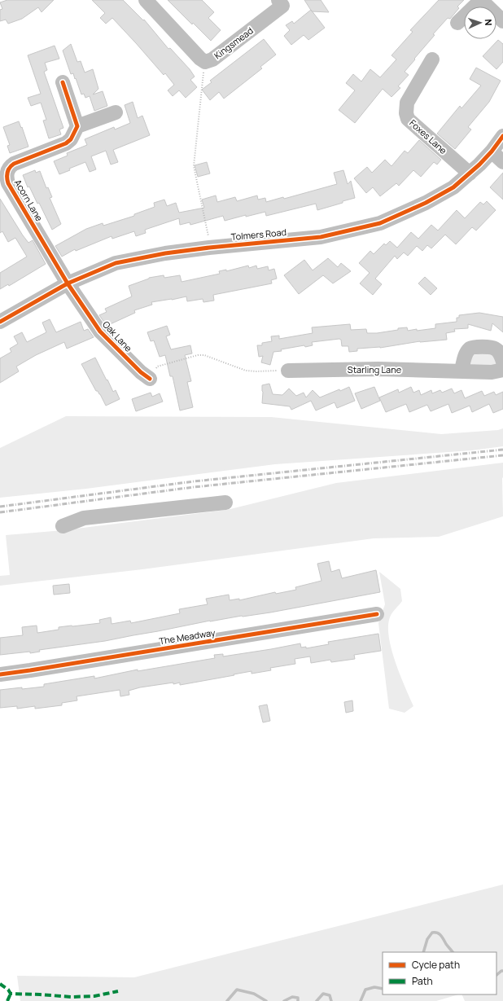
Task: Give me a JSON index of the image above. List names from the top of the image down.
{
  "streets": {
    "street": [
      "Kingsmead",
      "Foxes Lane",
      "Acorn Lane",
      "Tolmers Road",
      "Oak Lane",
      "Starling Lane",
      "The Meadway"
    ]
  },
  "crossings": [
    ["Foxes Lane", "Tolmers Road"],
    ["Acorn Lane", "Tolmers Road"],
    ["Acorn Lane", "Oak Lane"],
    ["Tolmers Road", "Oak Lane"]
  ],
  "legend": ["Cycle path", "Path"],
  "north": "right"
}
